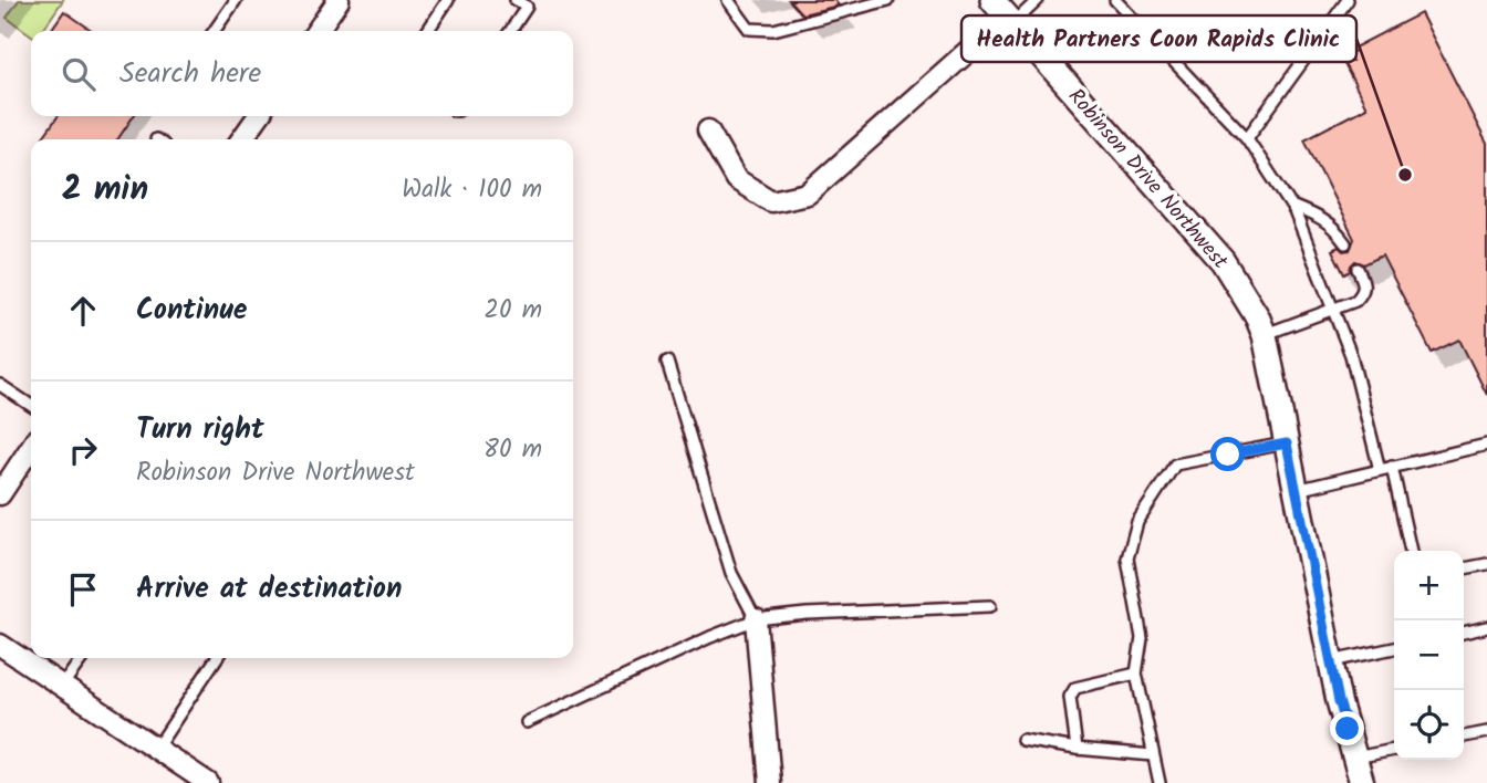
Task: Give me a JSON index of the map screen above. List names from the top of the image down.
{
  "streets": {
    "street": ["Robinson Drive Northwest"]
  },
  "places": ["Health Partners Coon Rapids Clinic"],
  "page": {
    "search": "Search here",
    "heading": ["2 min", "Walk · 100 m"],
    "list": [
      ["Continue", "20 m"],
      ["Turn right", "Robinson Drive Northwest", "80 m"],
      "Arrive at destination"
    ],
    "map_buttons": ["+", "−"]
  }
}
